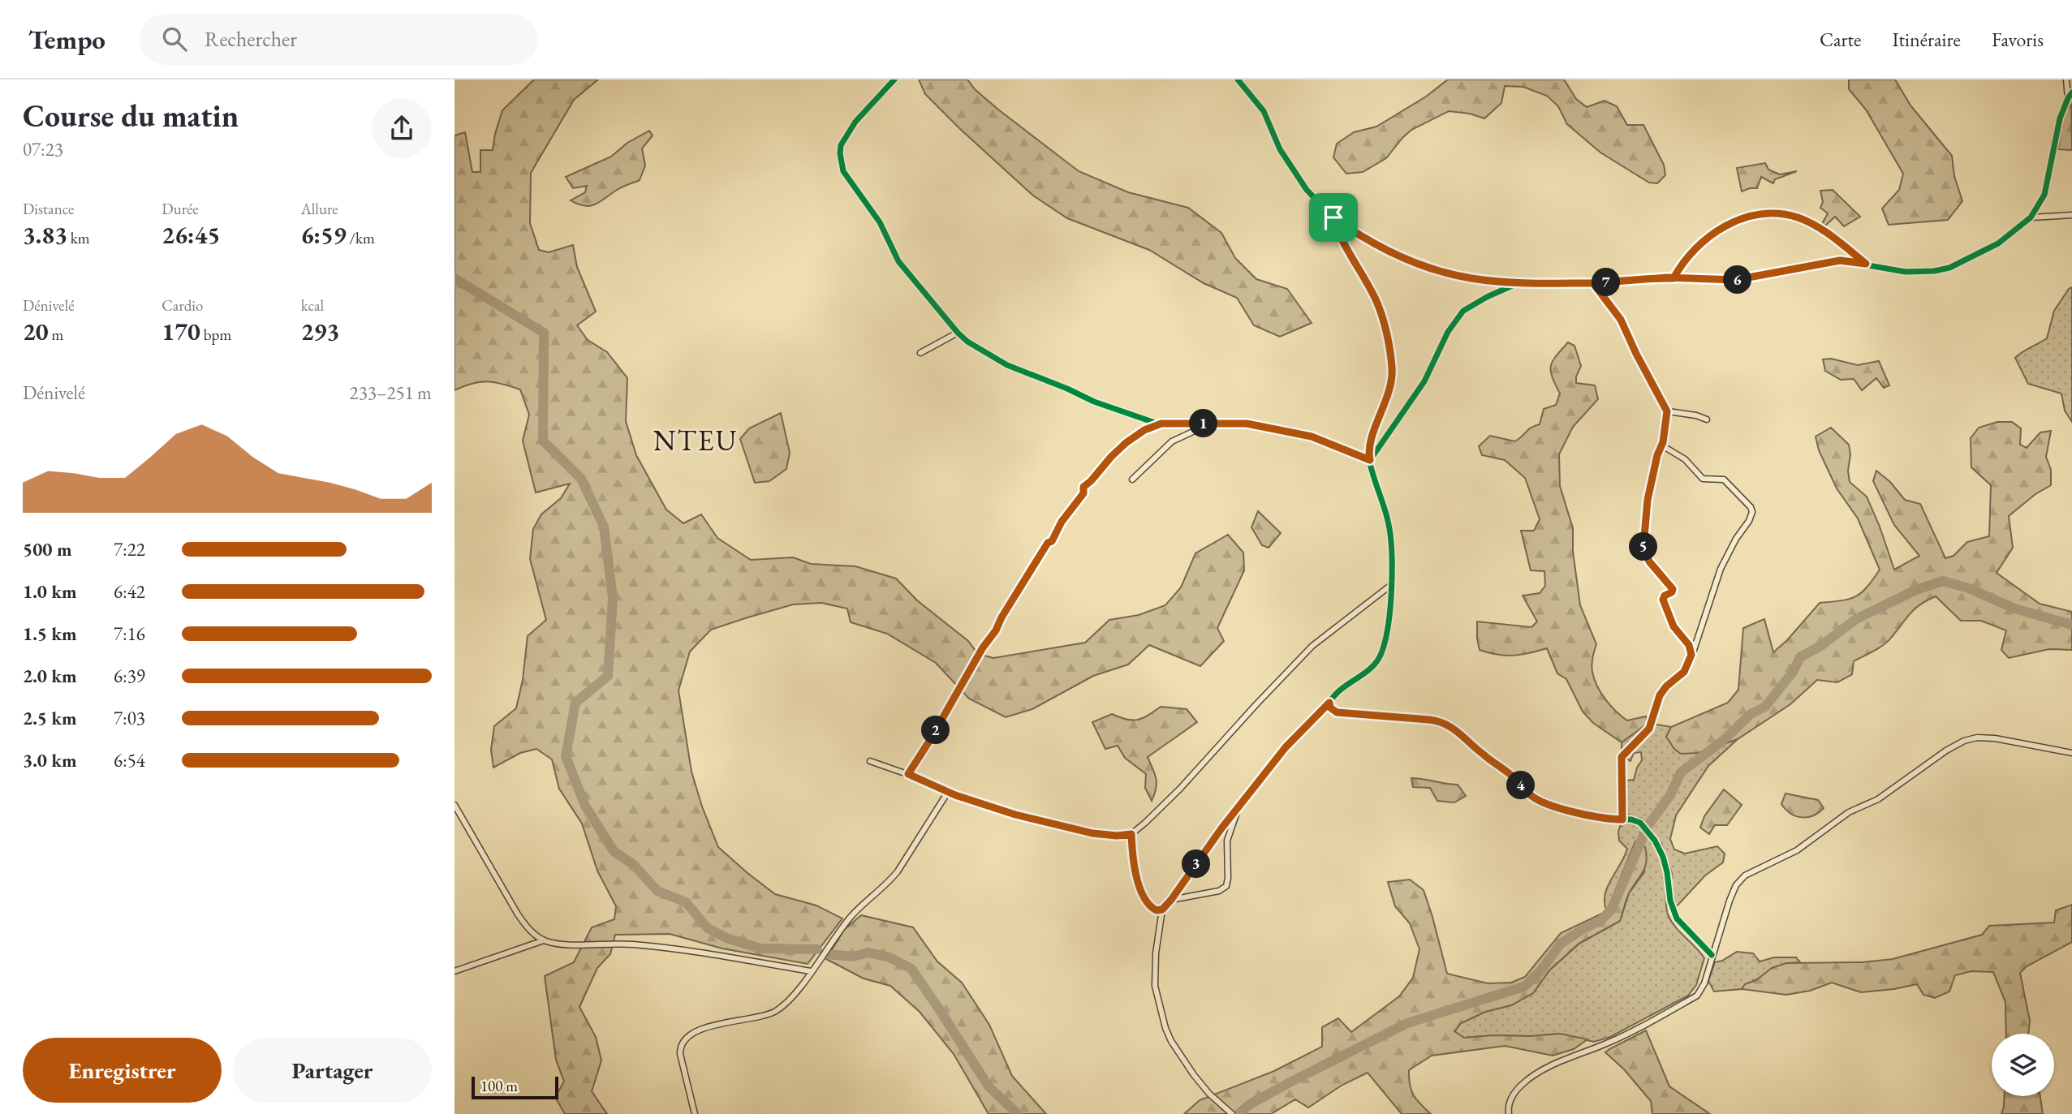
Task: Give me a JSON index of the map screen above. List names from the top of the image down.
{
  "districts": ["NTEU"],
  "scale_bar": "100 m",
  "page": {
    "header": "Tempo",
    "search": "Rechercher",
    "nav": ["Carte", "Itinéraire", "Favoris"],
    "heading": ["Course du matin", "07:23"],
    "stats": [
      ["Distance", "3.83 km"],
      ["Durée", "26:45"],
      ["Allure", "6:59 /km"],
      ["Dénivelé", "20 m"],
      ["Cardio", "170 bpm"],
      ["kcal", "293"]
    ],
    "pins": [
      "6",
      "7",
      "1",
      "5",
      "2",
      "4",
      "3"
    ],
    "chart": ["Dénivelé", "233–251 m"],
    "list": [
      {
        "name": "500 m",
        "note": "7:22"
      },
      {
        "name": "1.0 km",
        "note": "6:42"
      },
      {
        "name": "1.5 km",
        "note": "7:16"
      },
      {
        "name": "2.0 km",
        "note": "6:39"
      },
      {
        "name": "2.5 km",
        "note": "7:03"
      },
      {
        "name": "3.0 km",
        "note": "6:54"
      }
    ],
    "buttons": ["Enregistrer", "Partager"],
    "scale": "100 m"
  }
}
